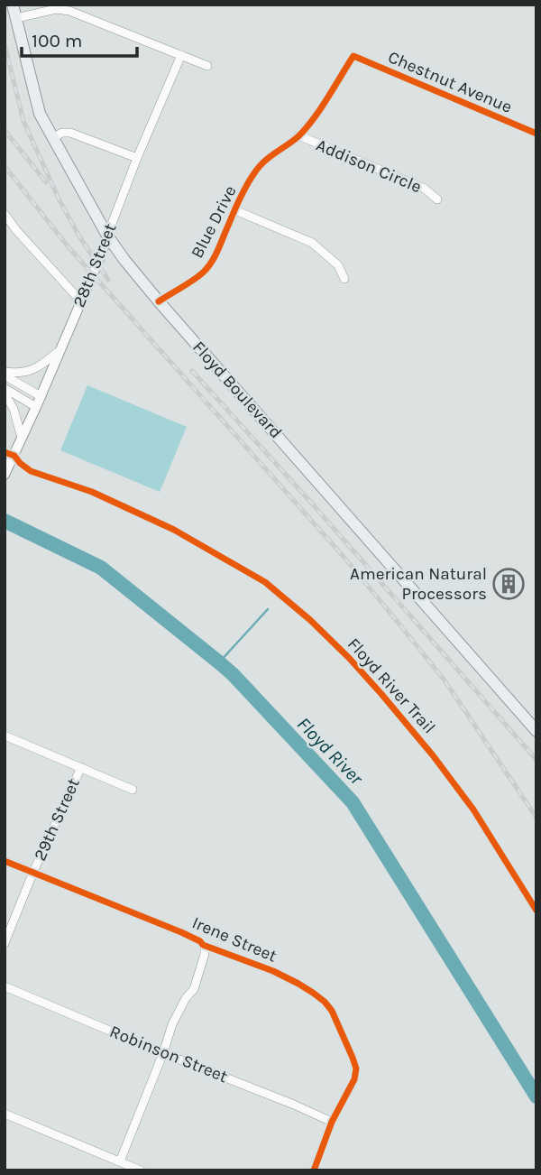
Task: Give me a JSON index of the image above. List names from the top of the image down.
{
  "streets": {
    "main road": ["Floyd Boulevard"],
    "street": [
      "Chestnut Avenue",
      "Addison Circle",
      "Blue Drive",
      "28th Street",
      "29th Street",
      "Irene Street",
      "Robinson Street"
    ],
    "cycle path": ["Floyd River Trail"]
  },
  "crossings": [
    ["Chestnut Avenue", "Blue Drive"],
    ["Addison Circle", "Blue Drive"],
    ["Blue Drive", "Floyd Boulevard"],
    ["28th Street", "Floyd Boulevard"],
    ["29th Street", "Irene Street"],
    ["Irene Street", "Robinson Street"]
  ],
  "water": ["Floyd River"],
  "places": {
    "building": ["American Natural Processors"]
  },
  "scale_bar": "100 m"
}
